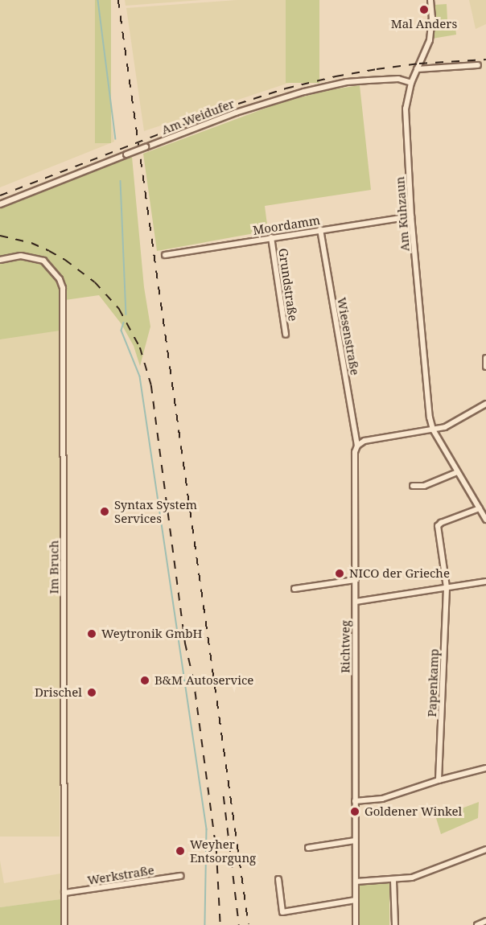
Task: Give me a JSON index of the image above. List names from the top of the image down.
{
  "streets": {
    "street": [
      "Am Weidufer",
      "Am Kuhzaun",
      "Moordamm",
      "Grundstraße",
      "Wiesenstraße",
      "Im Bruch",
      "Richtweg",
      "Papenkamp",
      "Werkstraße"
    ]
  },
  "crossings": [
    ["Am Weidufer", "Am Kuhzaun"],
    ["Am Kuhzaun", "Moordamm"],
    ["Am Kuhzaun", "Papenkamp"],
    ["Moordamm", "Grundstraße"],
    ["Moordamm", "Wiesenstraße"],
    ["Wiesenstraße", "Richtweg"],
    ["Im Bruch", "Werkstraße"]
  ],
  "places": [
    "Mal Anders",
    "Syntax System Services",
    "NICO der Grieche",
    "Weytronik GmbH",
    "B&M Autoservice",
    "Drischel",
    "Goldener Winkel",
    "Weyher Entsorgung"
  ]
}
